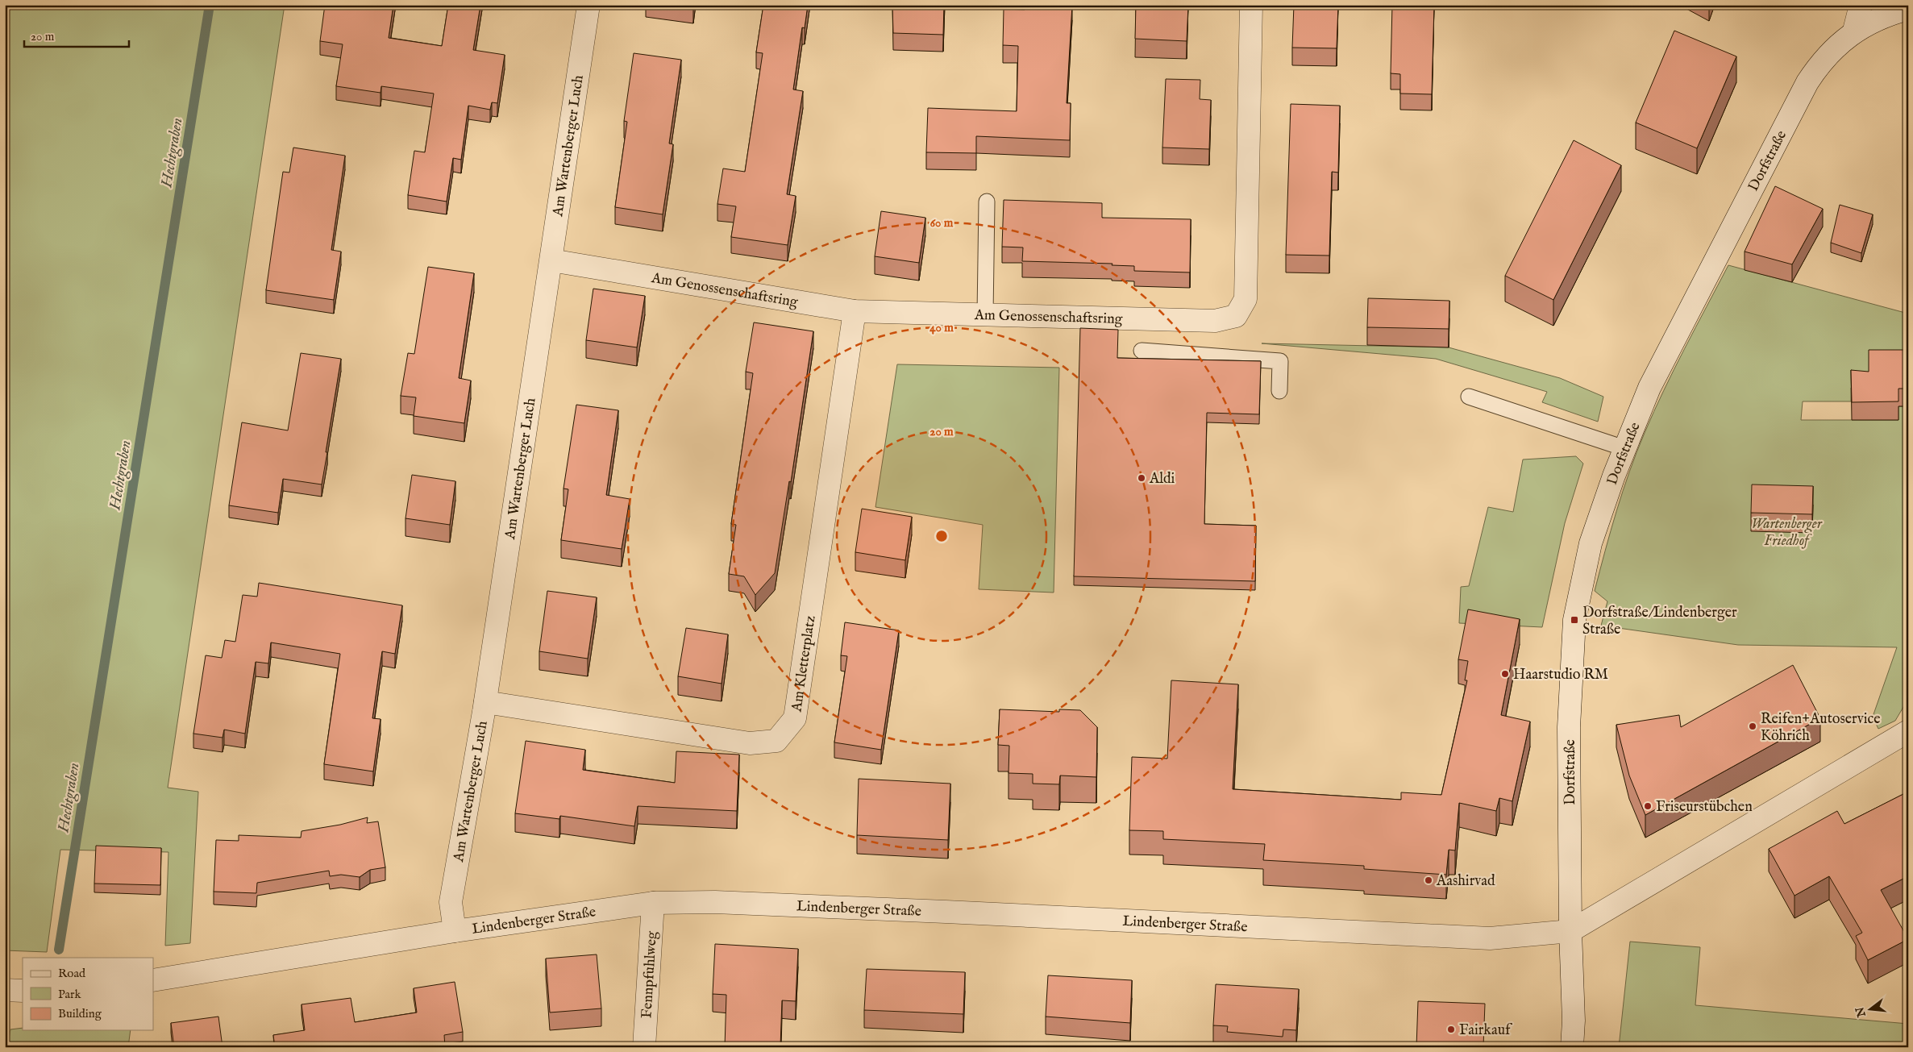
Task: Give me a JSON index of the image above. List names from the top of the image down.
{
  "streets": {
    "street": [
      "Am Wartenberger Luch",
      "Dorfstraße",
      "Am Genossenschaftsring",
      "Am Kletterplatz",
      "Lindenberger Straße",
      "Fennpfuhlweg"
    ]
  },
  "crossings": [
    ["Am Wartenberger Luch", "Am Genossenschaftsring"],
    ["Am Wartenberger Luch", "Am Kletterplatz"],
    ["Am Wartenberger Luch", "Lindenberger Straße"],
    ["Dorfstraße", "Lindenberger Straße"],
    ["Am Genossenschaftsring", "Am Kletterplatz"],
    ["Lindenberger Straße", "Fennpfuhlweg"]
  ],
  "water": ["Hechtgraben"],
  "parks": ["Wartenberger Friedhof"],
  "places": {
    "other": [
      "Aldi",
      "Haarstudio RM",
      "Reifen+Autoservice Köhrich",
      "Friseurstübchen",
      "Aashirvad",
      "Fairkauf"
    ],
    "transit": ["Dorfstraße/Lindenberger Straße"]
  },
  "legend": ["Road", "Park", "Building"],
  "scale_bar": "20 m",
  "north": "left",
  "rings": ["60 m", "40 m", "20 m"]
}
